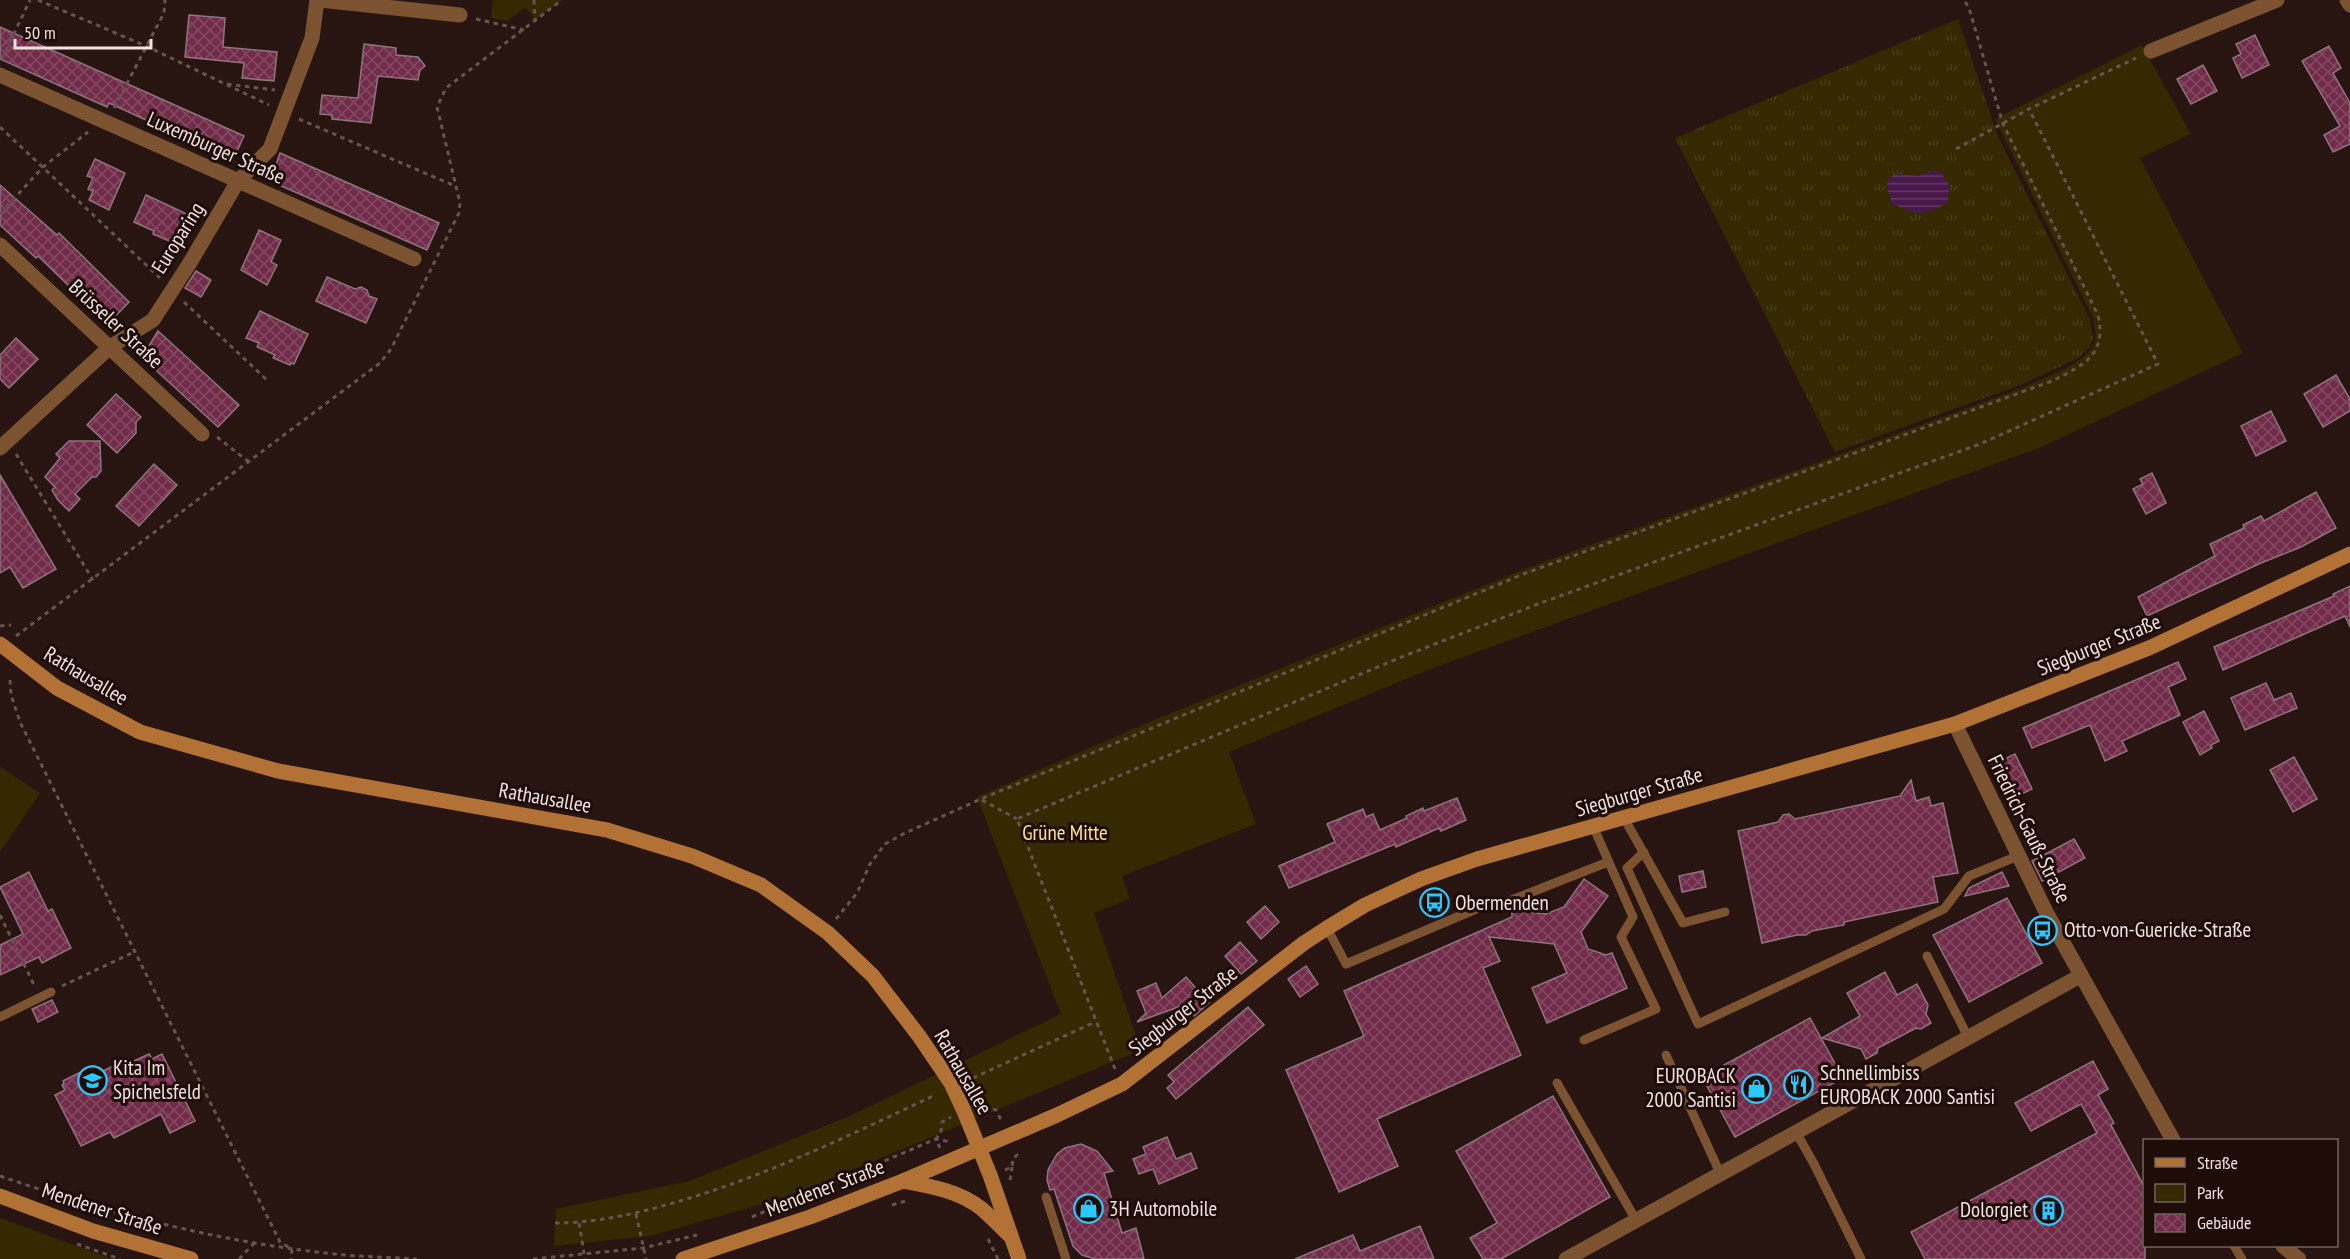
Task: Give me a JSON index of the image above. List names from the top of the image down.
{
  "streets": {
    "street": [
      "Luxemburger Straße",
      "Europaring",
      "Brüsseler Straße",
      "Siegburger Straße",
      "Rathausallee",
      "Friedrich-Gauß-Straße",
      "Mendener Straße"
    ]
  },
  "crossings": [
    ["Luxemburger Straße", "Europaring"],
    ["Europaring", "Brüsseler Straße"],
    ["Siegburger Straße", "Rathausallee"],
    ["Siegburger Straße", "Friedrich-Gauß-Straße"],
    ["Siegburger Straße", "Mendener Straße"],
    ["Rathausallee", "Mendener Straße"]
  ],
  "parks": ["Grüne Mitte"],
  "places": {
    "bus stop": ["Obermenden", "Otto-von-Guericke-Straße"],
    "school or university": ["Kita Im Spichelsfeld"],
    "restaurant": ["Schnellimbiss EUROBACK 2000 Santisi"],
    "shop": ["EUROBACK 2000 Santisi", "3H Automobile"],
    "building": ["Dolorgiet"]
  },
  "legend": ["Straße", "Park", "Gebäude"],
  "scale_bar": "50 m"
}
